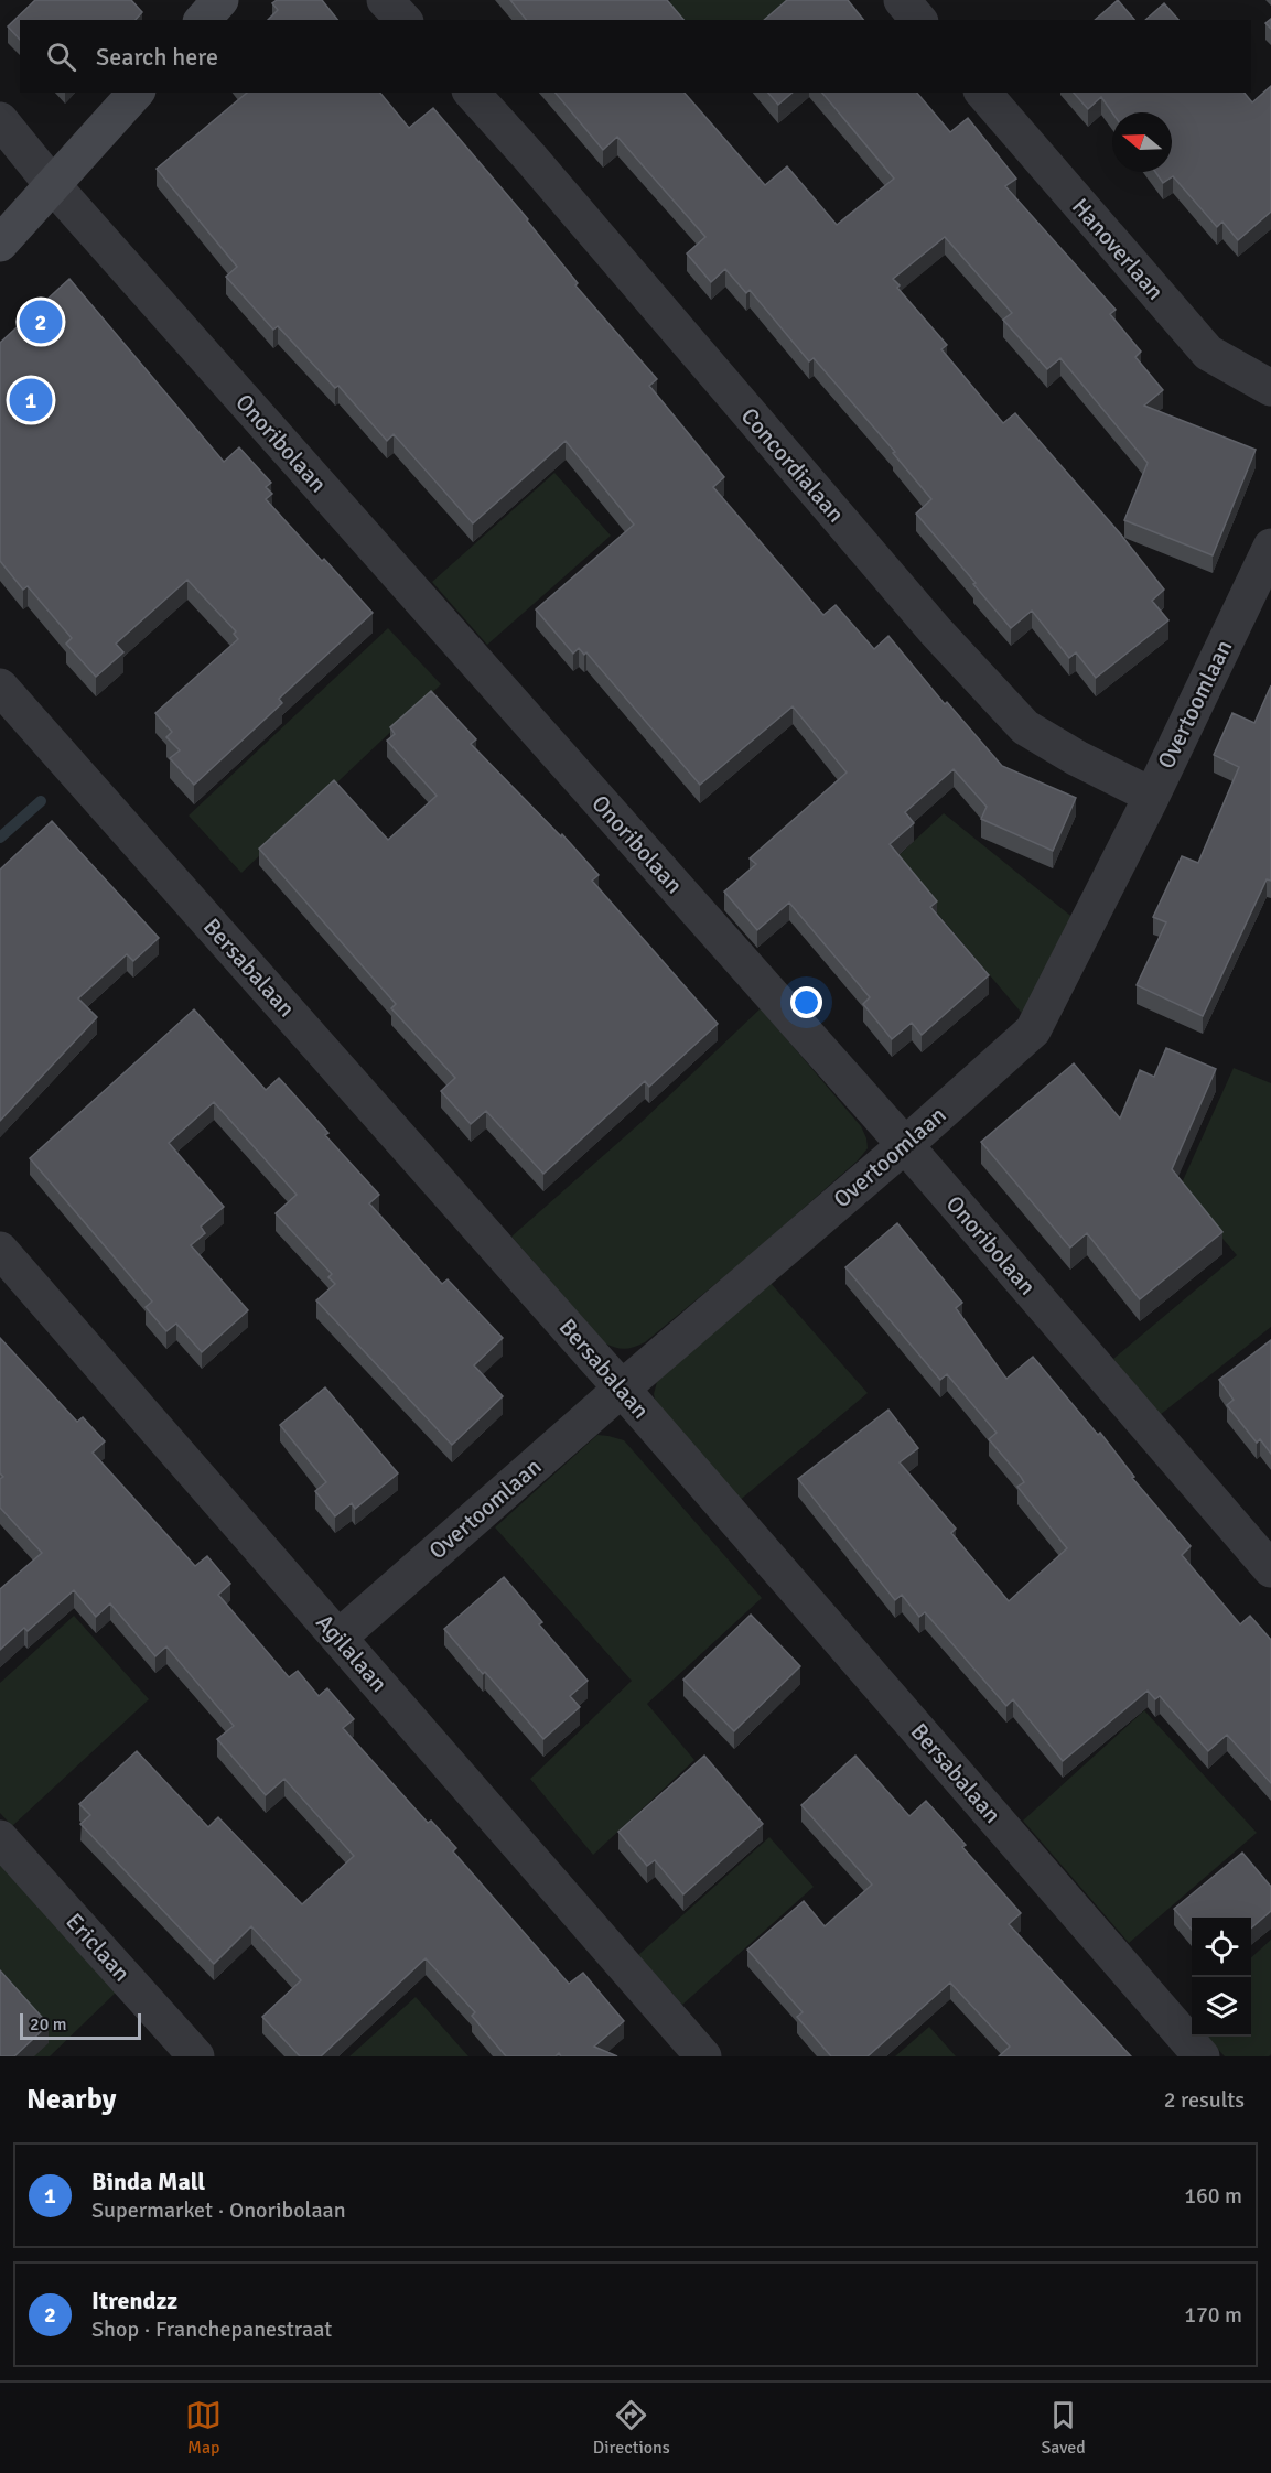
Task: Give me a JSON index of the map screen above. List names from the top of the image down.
{
  "streets": {
    "street": [
      "Hanoverlaan",
      "Onoribolaan",
      "Concordialaan",
      "Overtoomlaan",
      "Bersabalaan",
      "Agilalaan",
      "Ericlaan"
    ]
  },
  "crossings": [
    ["Onoribolaan", "Overtoomlaan"],
    ["Concordialaan", "Overtoomlaan"],
    ["Overtoomlaan", "Bersabalaan"],
    ["Overtoomlaan", "Agilalaan"]
  ],
  "scale_bar": "20 m",
  "north": "left",
  "page": {
    "search": "Search here",
    "pins": ["2", "1"],
    "scale": "20 m",
    "heading": ["Nearby", "2 results"],
    "list": [
      {
        "mark": "1",
        "name": "Binda Mall",
        "note": "Supermarket · Onoribolaan",
        "value": "160 m"
      },
      {
        "mark": "2",
        "name": "Itrendzz",
        "note": "Shop · Franchepanestraat",
        "value": "170 m"
      }
    ],
    "nav": ["Map", "Directions", "Saved"]
  }
}
